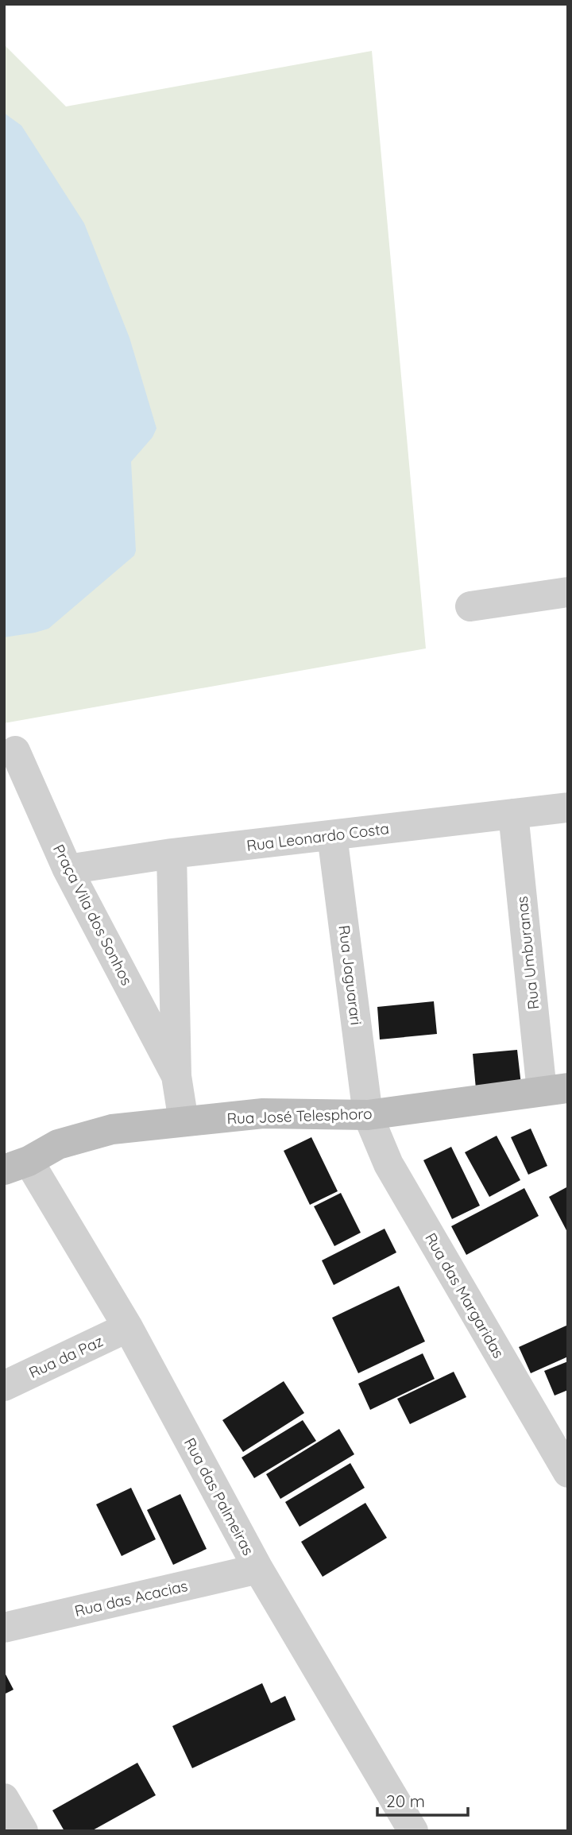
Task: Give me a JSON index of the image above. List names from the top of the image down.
{
  "streets": {
    "street": [
      "Rua Leonardo Costa",
      "Praça Vila dos Sonhos",
      "Rua Umburanas",
      "Rua Jaguarari",
      "Rua José Telesphoro",
      "Rua das Margaridas",
      "Rua da Paz",
      "Rua das Palmeiras",
      "Rua das Acacias"
    ]
  },
  "crossings": [
    ["Rua Leonardo Costa", "Praça Vila dos Sonhos"],
    ["Rua Leonardo Costa", "Rua Umburanas"],
    ["Rua Leonardo Costa", "Rua Jaguarari"],
    ["Praça Vila dos Sonhos", "Rua José Telesphoro"],
    ["Rua Umburanas", "Rua José Telesphoro"],
    ["Rua Jaguarari", "Rua José Telesphoro"],
    ["Rua Jaguarari", "Rua das Margaridas"],
    ["Rua José Telesphoro", "Rua das Margaridas"],
    ["Rua José Telesphoro", "Rua das Palmeiras"],
    ["Rua da Paz", "Rua das Palmeiras"],
    ["Rua das Palmeiras", "Rua das Acacias"]
  ],
  "scale_bar": "20 m"
}
